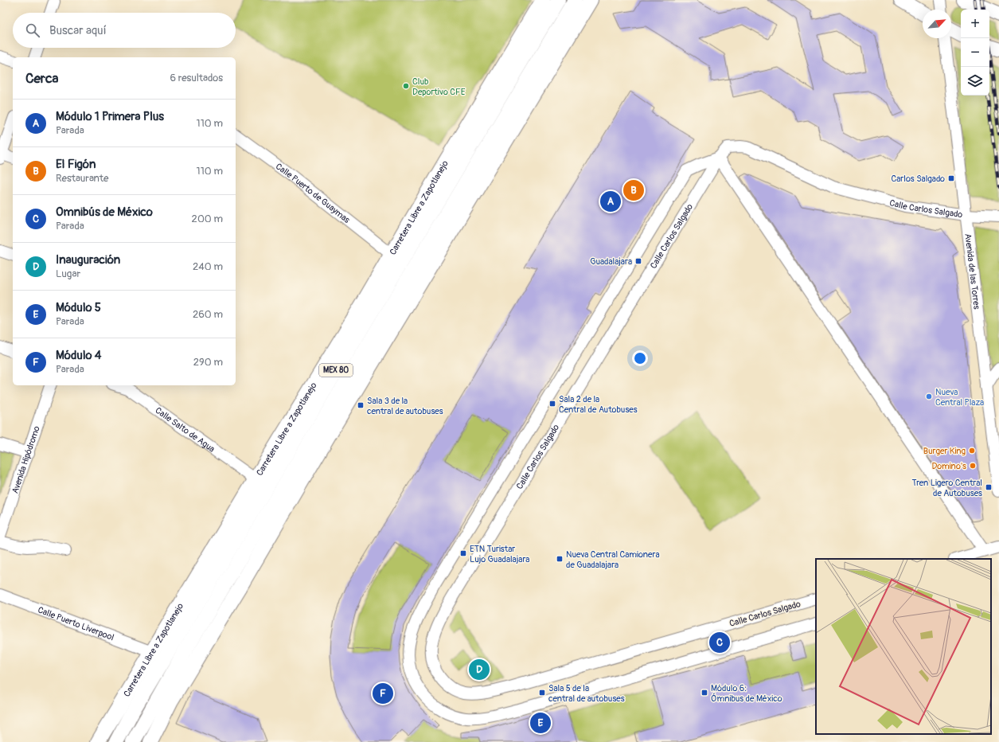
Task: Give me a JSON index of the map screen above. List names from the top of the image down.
{
  "streets": {
    "main road": ["Carretera Libre a Zapotlanejo", "MEX 80"],
    "street": [
      "Calle Puerto de Guaymas",
      "Calle Carlos Salgado",
      "Avenida de las Torres",
      "Calle Salto de Agua",
      "Avenida Hipódromo",
      "Calle Puerto Liverpool"
    ]
  },
  "crossings": [
    ["Calle Puerto de Guaymas", "Carretera Libre a Zapotlanejo"],
    ["Carretera Libre a Zapotlanejo", "Calle Salto de Agua"],
    ["Carretera Libre a Zapotlanejo", "Calle Puerto Liverpool"],
    ["Calle Carlos Salgado", "Avenida de las Torres"]
  ],
  "places": {
    "other": [
      "Club Deportivo CFE",
      "Nueva Central Plaza",
      "Burger King",
      "Domino's"
    ],
    "transit": [
      "Carlos Salgado",
      "Guadalajara",
      "Sala 2 de la Central de Autobuses",
      "Sala 3 de la central de autobuses",
      "Tren Ligero Central de Autobuses",
      "ETN Turistar Lujo Guadalajara",
      "Nueva Central Camionera de Guadalajara",
      "Sala 5 de la central de autobuses",
      "Módulo 6: Ómnibus de México"
    ]
  },
  "north": "top right",
  "page": {
    "map_buttons": ["+", "−"],
    "search": "Buscar aquí",
    "heading": ["Cerca", "6 resultados"],
    "list": [
      {
        "mark": "A",
        "name": "Módulo 1 Primera Plus",
        "note": "Parada",
        "value": "110 m"
      },
      {
        "mark": "B",
        "name": "El Figón",
        "note": "Restaurante",
        "value": "110 m"
      },
      {
        "mark": "C",
        "name": "Omnibús de México",
        "note": "Parada",
        "value": "200 m"
      },
      {
        "mark": "D",
        "name": "Inauguración",
        "note": "Lugar",
        "value": "240 m"
      },
      {
        "mark": "E",
        "name": "Módulo 5",
        "note": "Parada",
        "value": "260 m"
      },
      {
        "mark": "F",
        "name": "Módulo 4",
        "note": "Parada",
        "value": "290 m"
      }
    ],
    "pins": [
      "B",
      "A",
      "C",
      "D",
      "F",
      "E"
    ]
  }
}
